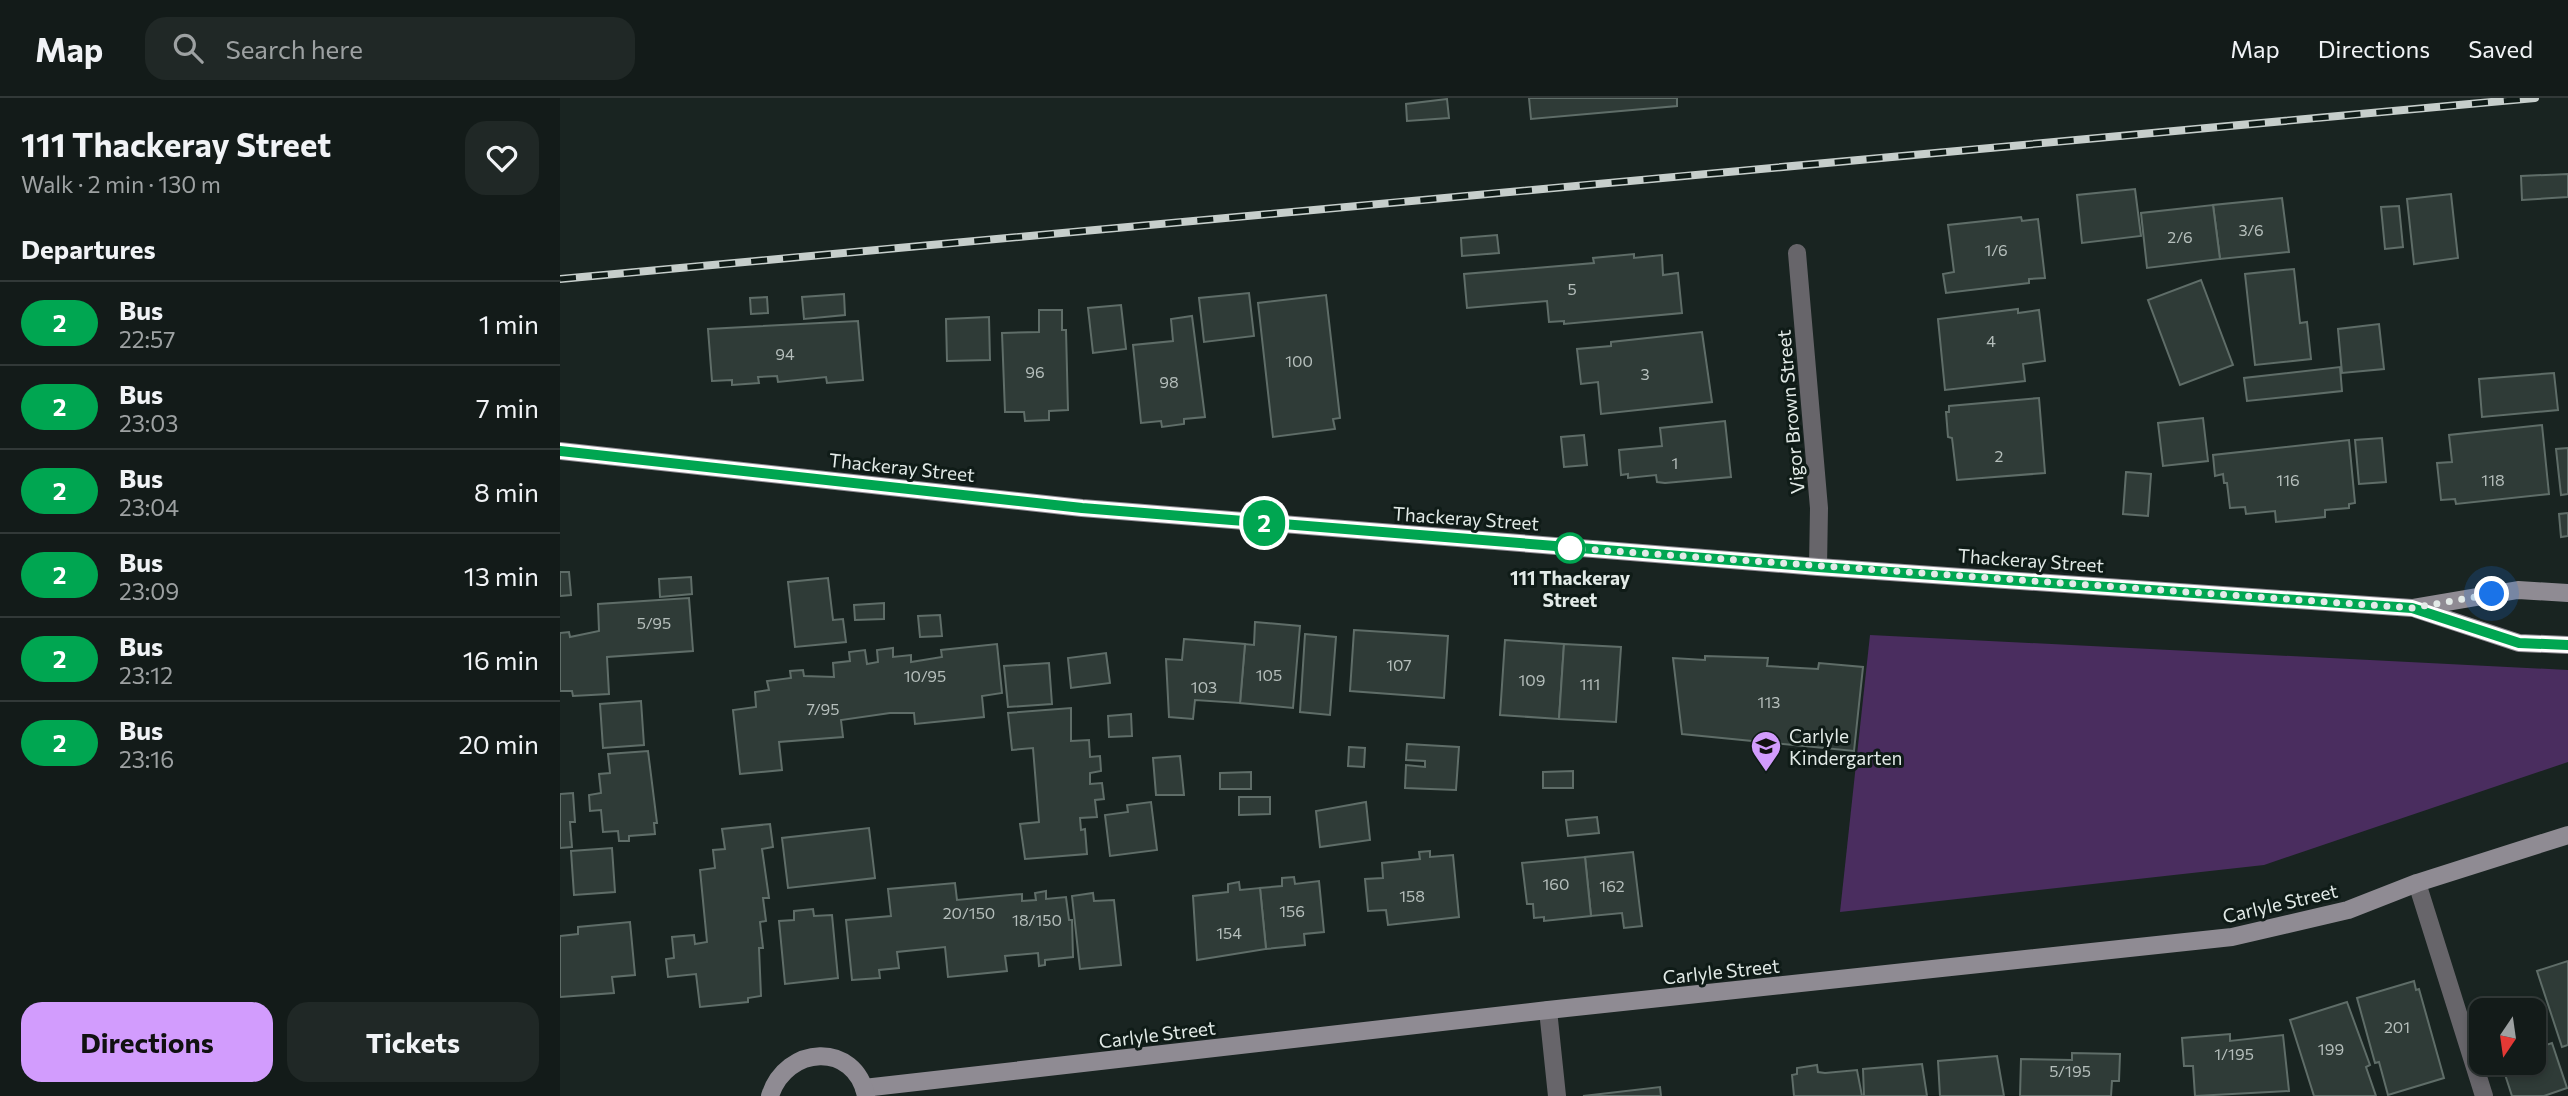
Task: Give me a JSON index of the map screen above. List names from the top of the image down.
{
  "streets": {
    "main road": ["Thackeray Street", "Carlyle Street"],
    "street": ["Vigor Brown Street"]
  },
  "crossings": [
    ["Vigor Brown Street", "Thackeray Street"]
  ],
  "places": {
    "other": ["111 Thackeray Street"],
    "school or university": ["Carlyle Kindergarten"]
  },
  "lines": ["bus line 2"],
  "house_numbers": [
    "3/6",
    "2/6",
    "1/6",
    "5",
    "4",
    "94",
    "100",
    "96",
    "3",
    "98",
    "2",
    "1",
    "116",
    "118",
    "5/95",
    "107",
    "105",
    "10/95",
    "109",
    "111",
    "103",
    "113",
    "7/95",
    "160",
    "162",
    "158",
    "156",
    "20/150",
    "18/150",
    "154",
    "201",
    "199",
    "1/195",
    "5/195"
  ],
  "north": "bottom",
  "page": {
    "header": "Map",
    "search": "Search here",
    "nav": ["Map", "Directions", "Saved"],
    "heading": [
      ["111 Thackeray Street", "Walk · 2 min · 130 m"],
      "Departures"
    ],
    "on_map": "2",
    "list": [
      {
        "mark": "2",
        "name": "Bus",
        "note": "22:57",
        "value": "1 min"
      },
      {
        "mark": "2",
        "name": "Bus",
        "note": "23:03",
        "value": "7 min"
      },
      {
        "mark": "2",
        "name": "Bus",
        "note": "23:04",
        "value": "8 min"
      },
      {
        "mark": "2",
        "name": "Bus",
        "note": "23:09",
        "value": "13 min"
      },
      {
        "mark": "2",
        "name": "Bus",
        "note": "23:12",
        "value": "16 min"
      },
      {
        "mark": "2",
        "name": "Bus",
        "note": "23:16",
        "value": "20 min"
      }
    ],
    "buttons": ["Directions", "Tickets"]
  }
}
